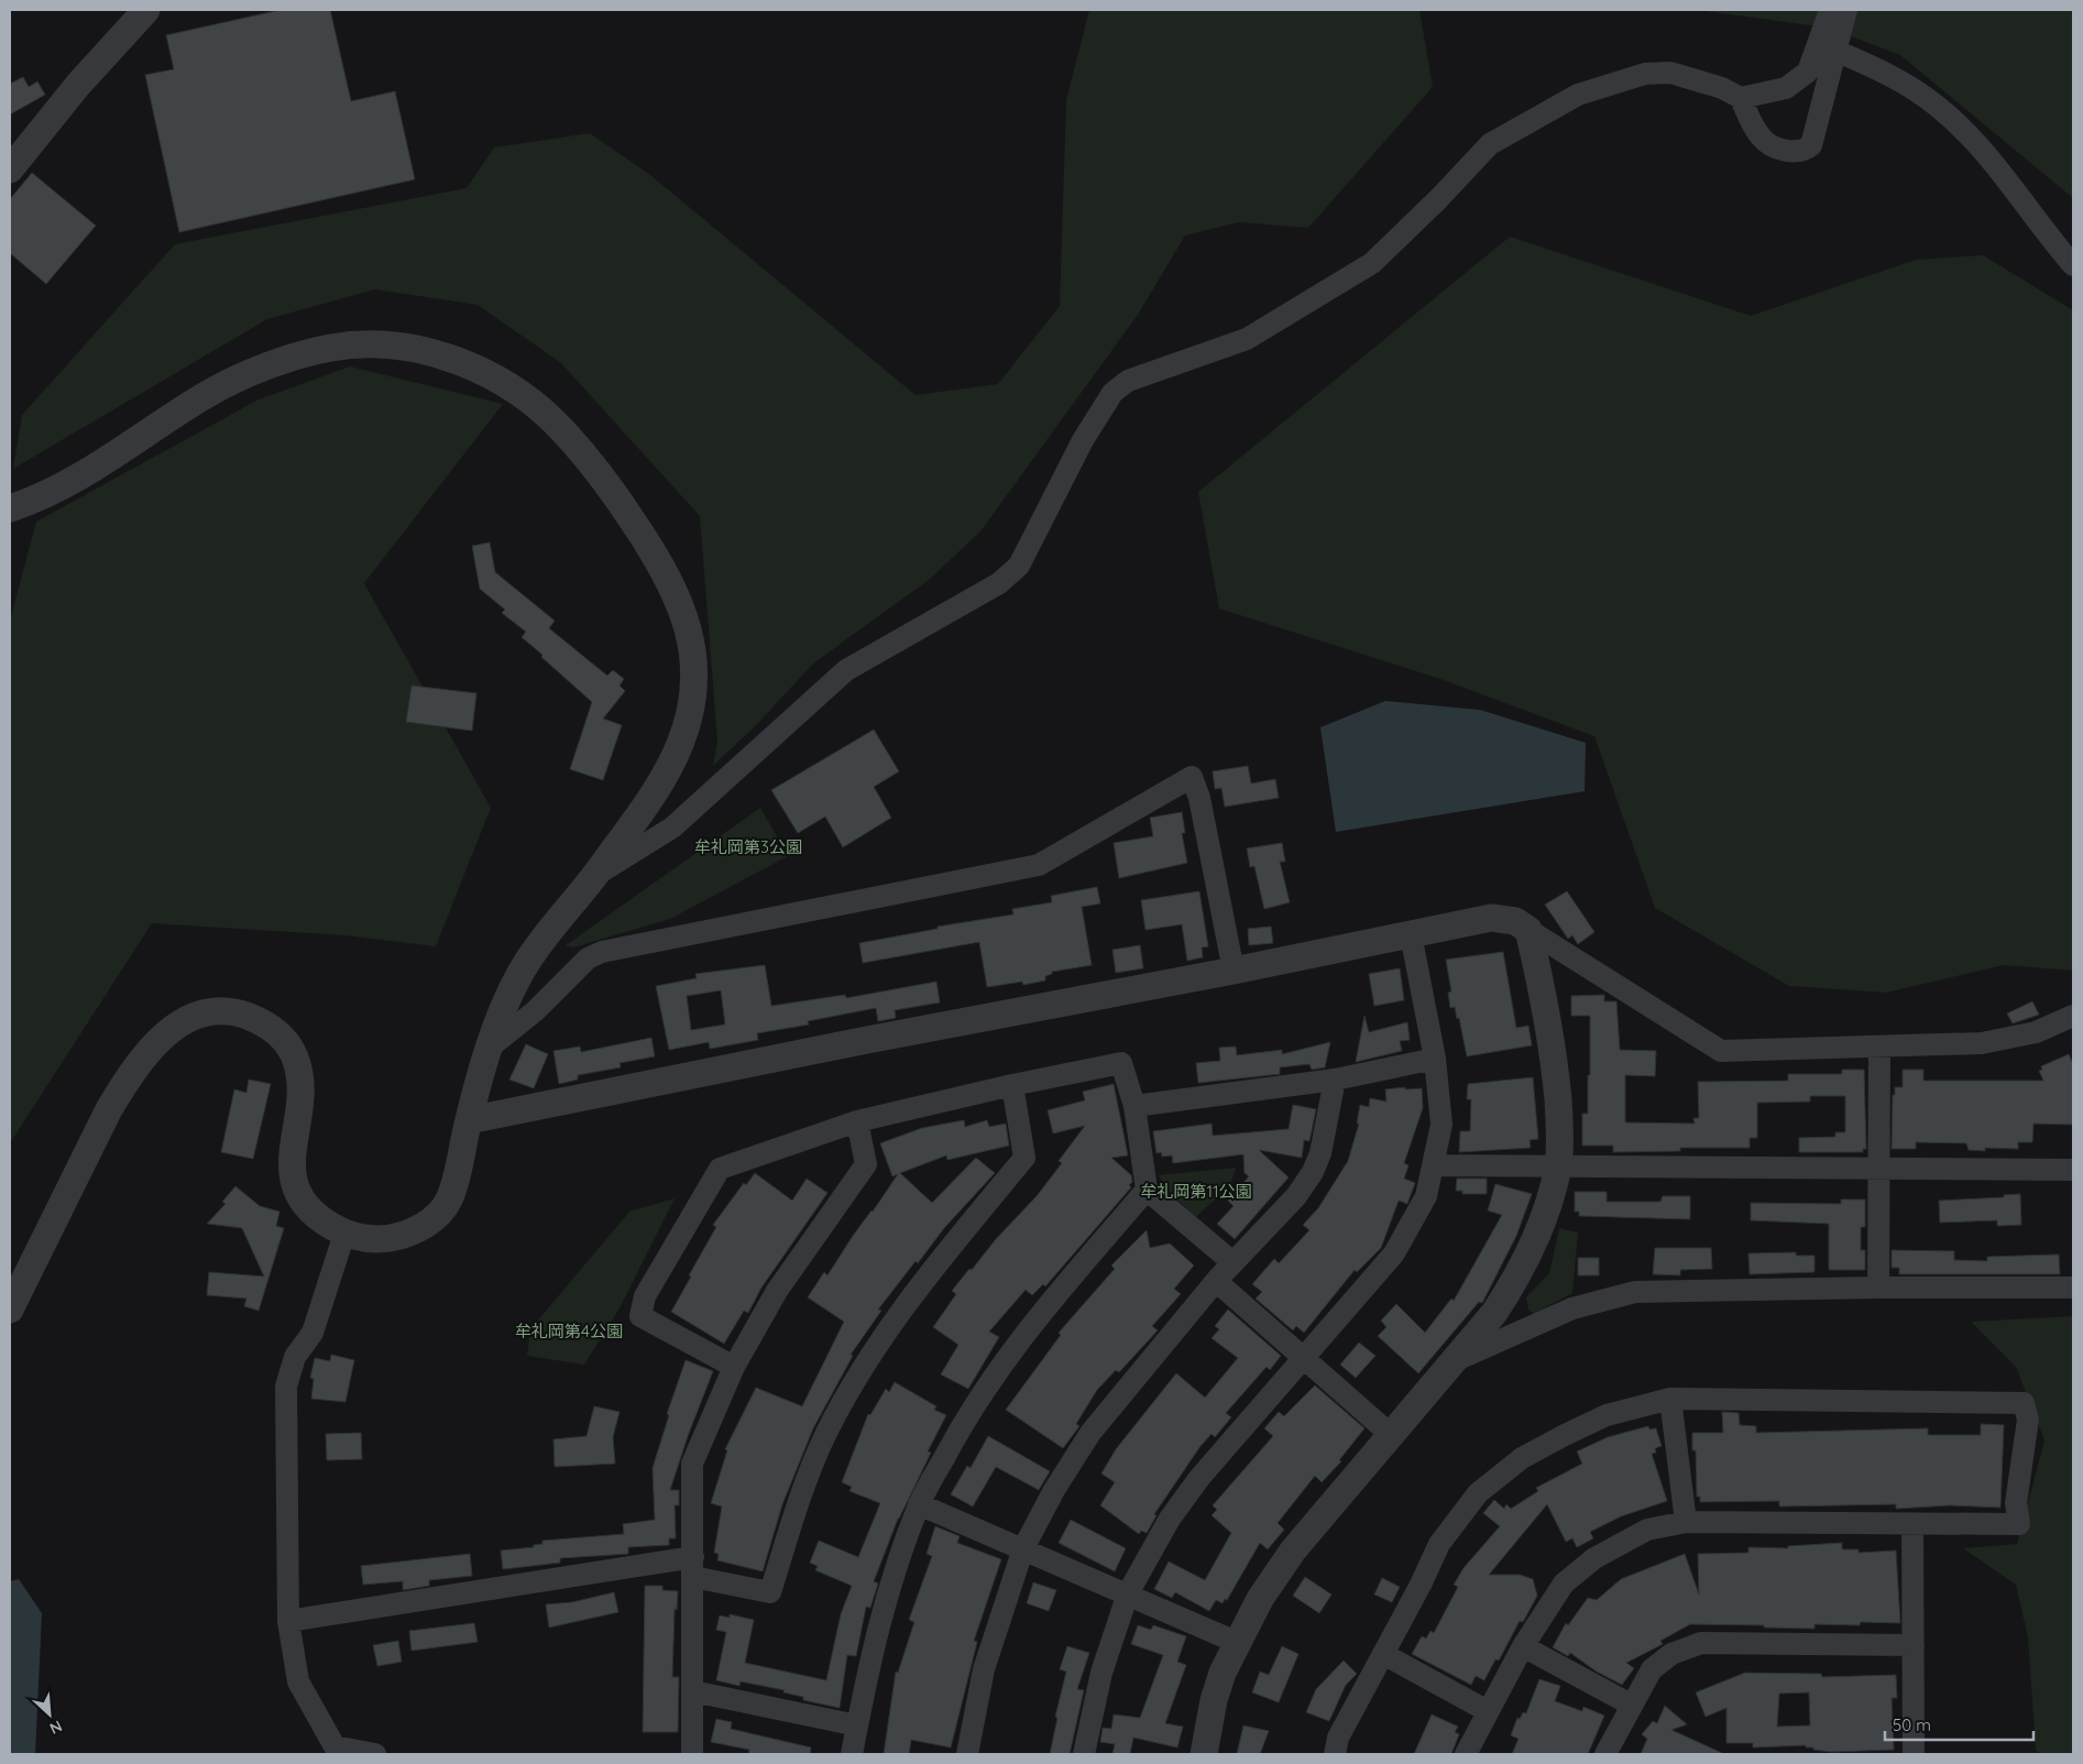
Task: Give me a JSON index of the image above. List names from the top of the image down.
{
  "parks": ["牟礼岡第3公園", "牟礼岡第11公園", "牟礼岡第4公園"],
  "scale_bar": "50 m",
  "north": "bottom right"
}
